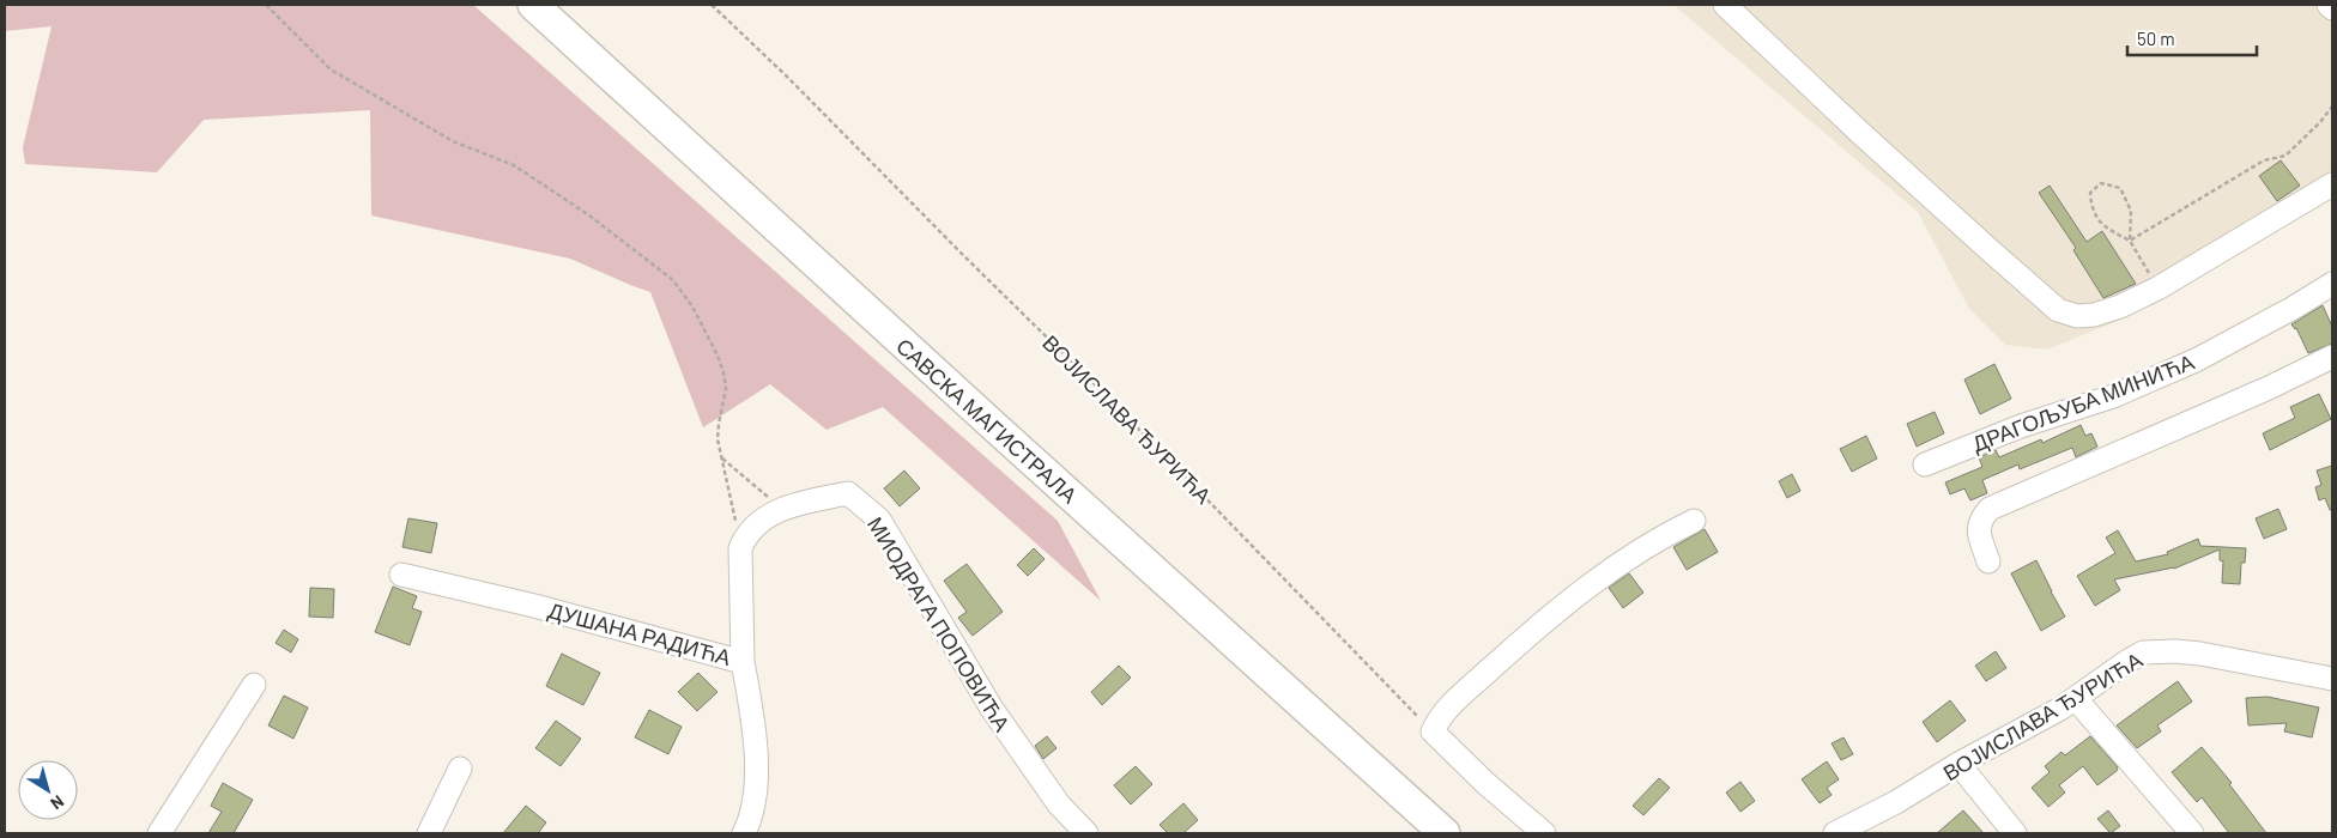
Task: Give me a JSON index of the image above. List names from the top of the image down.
{
  "streets": {
    "main road": ["САВСКА МАГИСТРАЛА"],
    "street": [
      "ДРАГОЉУБА МИНИЋА",
      "ВОЈИСЛАВА ЂУРИЋА",
      "МИОДРАГА ПОПОВИЋА",
      "ДУШАНА РАДИЋА"
    ]
  },
  "scale_bar": "50 m",
  "north": "bottom right"
}
